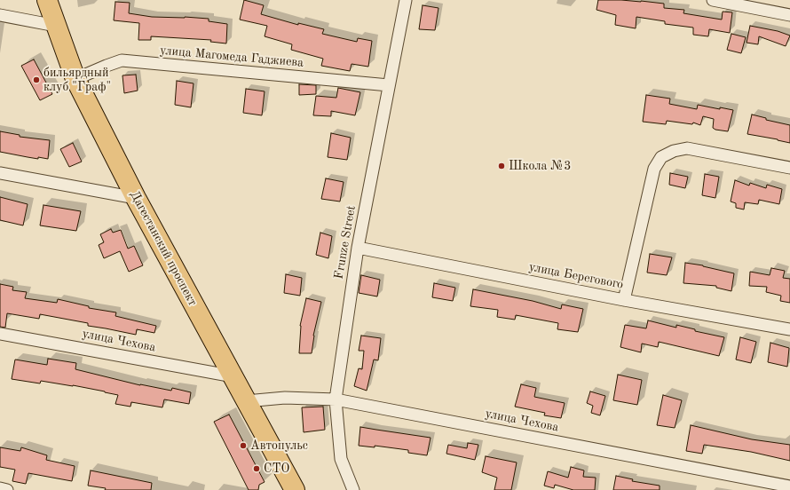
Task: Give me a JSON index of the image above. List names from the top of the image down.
{
  "streets": {
    "highway": ["Дагестанский проспект"],
    "street": [
      "улица Магомеда Гаджиева",
      "Frunze Street",
      "улица Берегового",
      "улица Чехова"
    ]
  },
  "crossings": [
    ["улица Магомеда Гаджиева", "Frunze Street"],
    ["улица Магомеда Гаджиева", "Дагестанский проспект"],
    ["Frunze Street", "улица Берегового"],
    ["Frunze Street", "улица Чехова"],
    ["Дагестанский проспект", "улица Чехова"]
  ],
  "places": [
    "бильярдный клуб \"Граф\"",
    "Школа №3",
    "Автопульс",
    "СТО"
  ]
}
